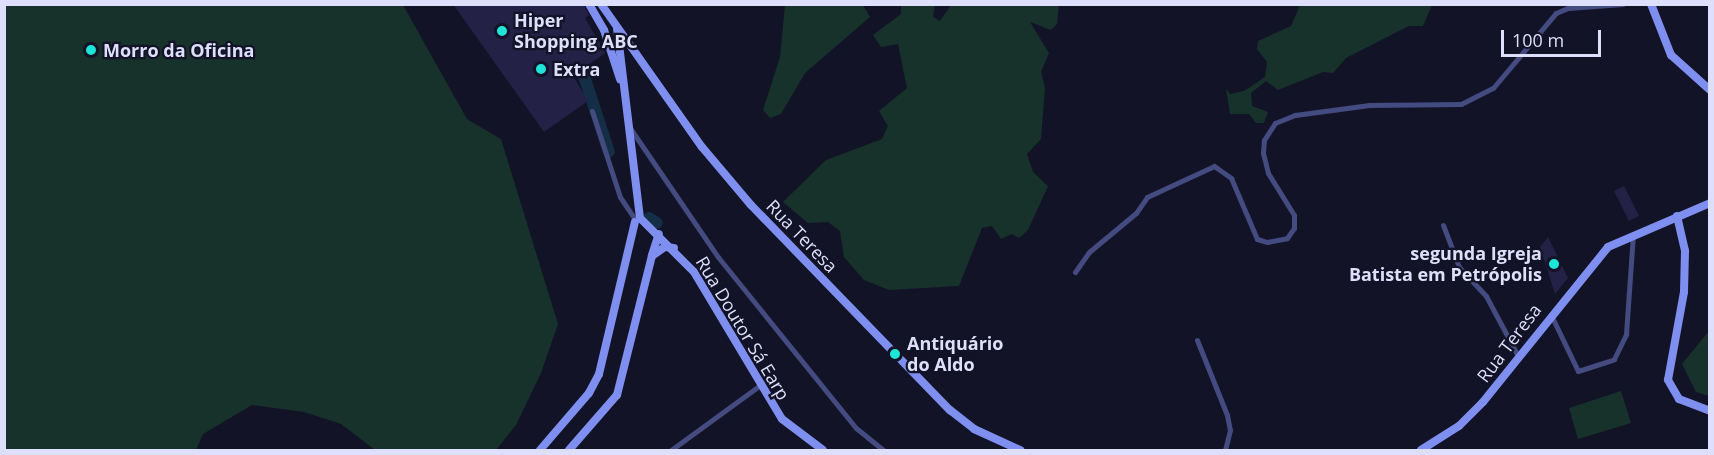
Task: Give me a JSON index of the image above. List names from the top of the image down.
{
  "streets": {
    "main road": ["Rua Teresa", "Rua Doutor Sá Earp"]
  },
  "places": [
    "Hiper Shopping ABC",
    "Morro da Oficina",
    "Extra",
    "segunda Igreja Batista em Petrópolis",
    "Antiquário do Aldo"
  ],
  "scale_bar": "100 m"
}
